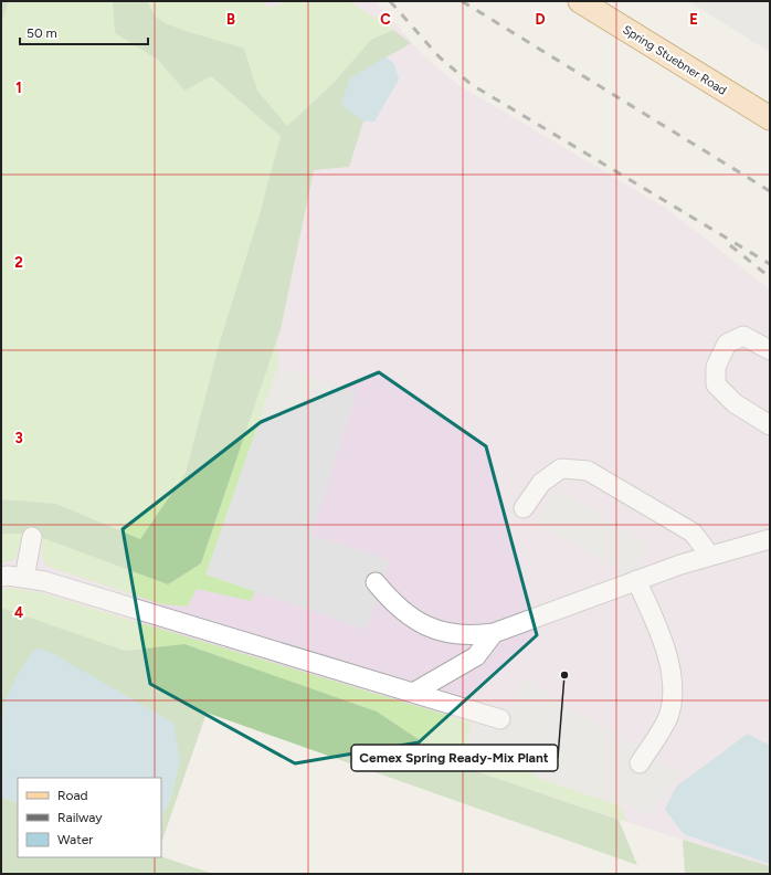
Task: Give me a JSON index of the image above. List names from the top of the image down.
{
  "streets": {
    "main road": ["Spring Stuebner Road"]
  },
  "places": ["Cemex Spring Ready-Mix Plant"],
  "legend": ["Road", "Railway", "Water"],
  "scale_bar": "50 m",
  "grid": {
    "columns": [
      "B",
      "C",
      "D",
      "E"
    ],
    "rows": [
      "1",
      "2",
      "3",
      "4"
    ]
  }
}
